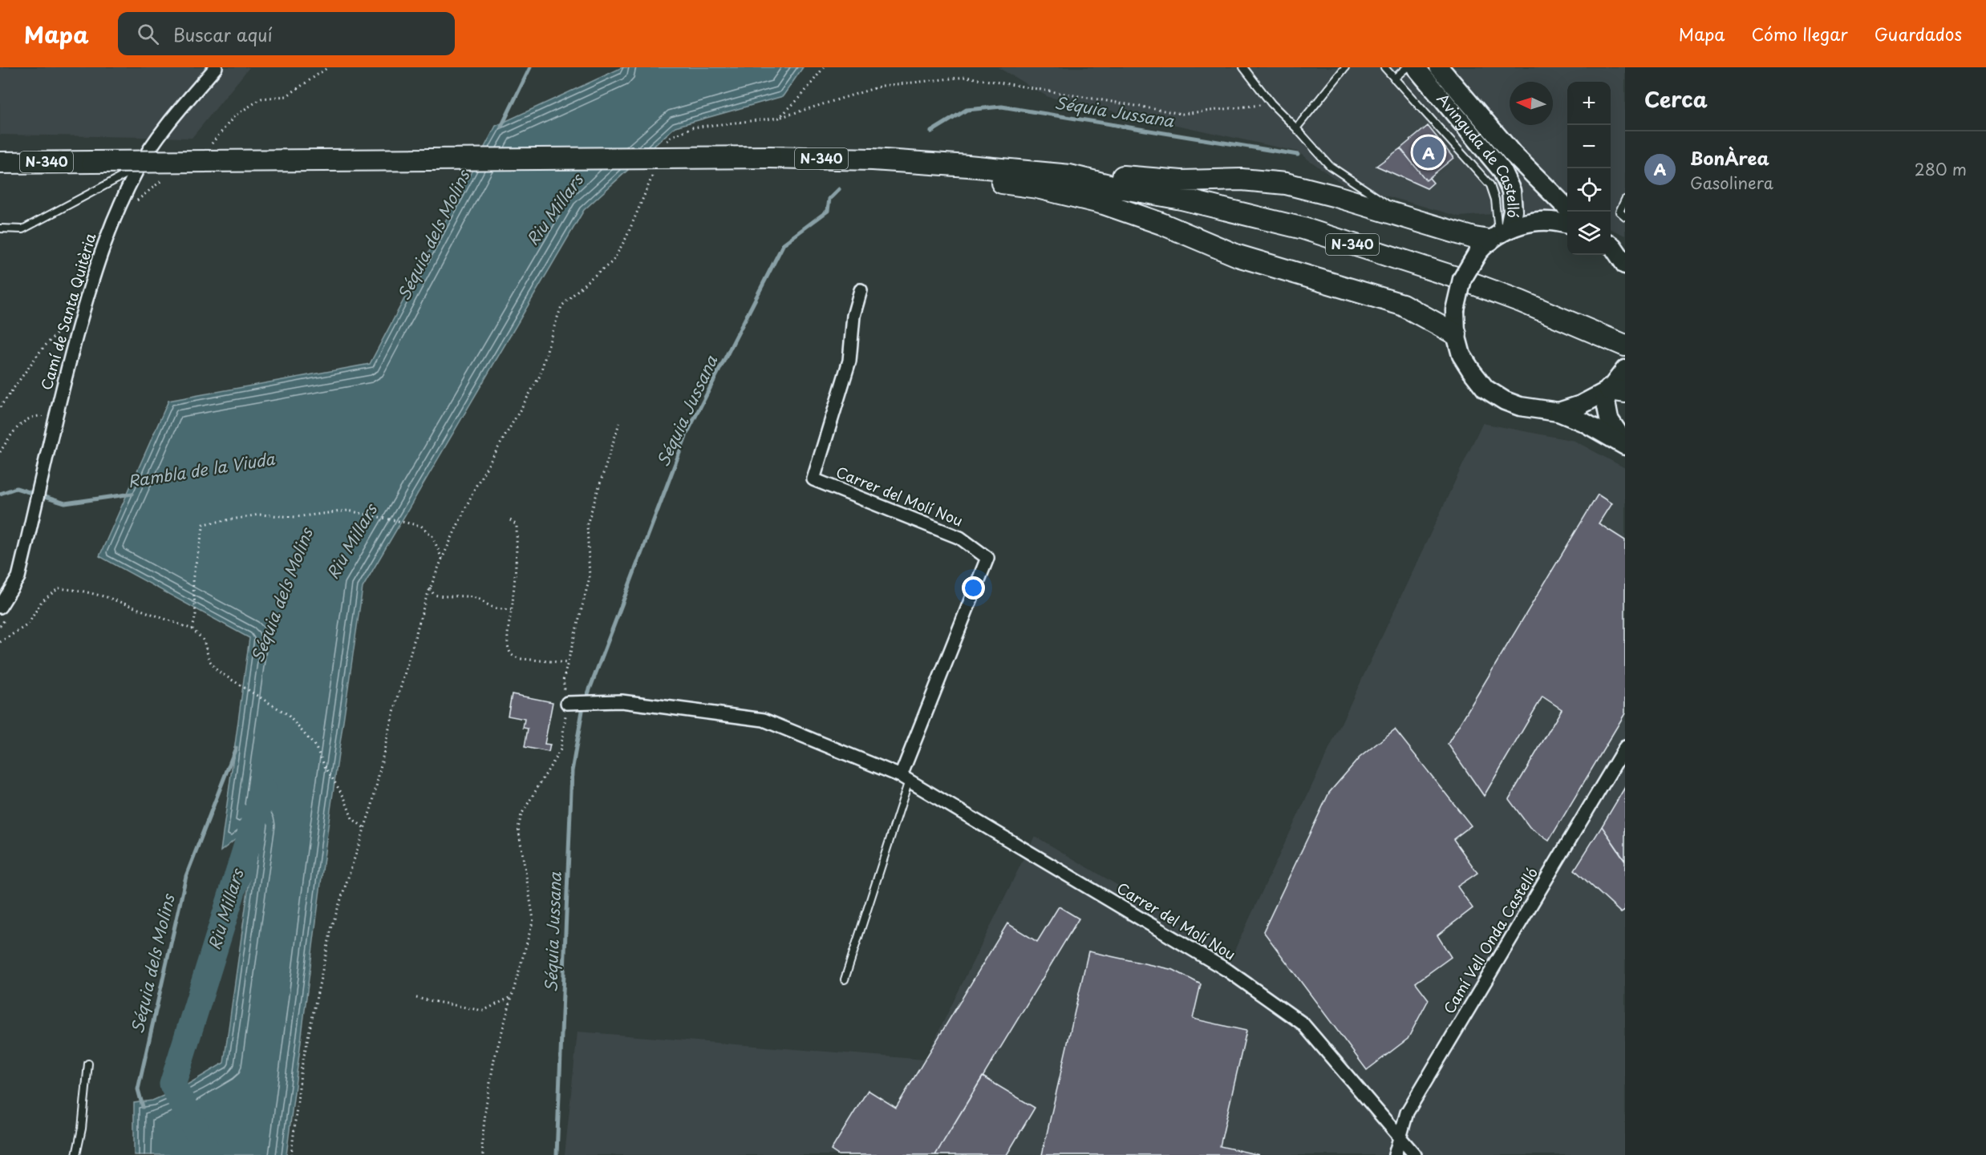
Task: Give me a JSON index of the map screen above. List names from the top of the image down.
{
  "streets": {
    "highway": ["N-340"],
    "main road": ["Avinguda de Castelló"],
    "street": ["Camí de Santa Quitèria", "Carrer del Molí Nou", "Camí Vell Onda Castelló"]
  },
  "crossings": [
    ["Carrer del Molí Nou", "Camí Vell Onda Castelló"]
  ],
  "water": [
    "Séquia Jussana",
    "Riu Millars",
    "Séquia dels Molins",
    "Rambla de la Viuda"
  ],
  "north": "left",
  "page": {
    "header": "Mapa",
    "search": "Buscar aquí",
    "nav": ["Mapa", "Cómo llegar", "Guardados"],
    "heading": "Cerca",
    "map_buttons": ["+", "−"],
    "list": [
      {
        "mark": "A",
        "name": "BonÀrea",
        "note": "Gasolinera",
        "value": "280 m"
      }
    ],
    "pins": "A"
  }
}
